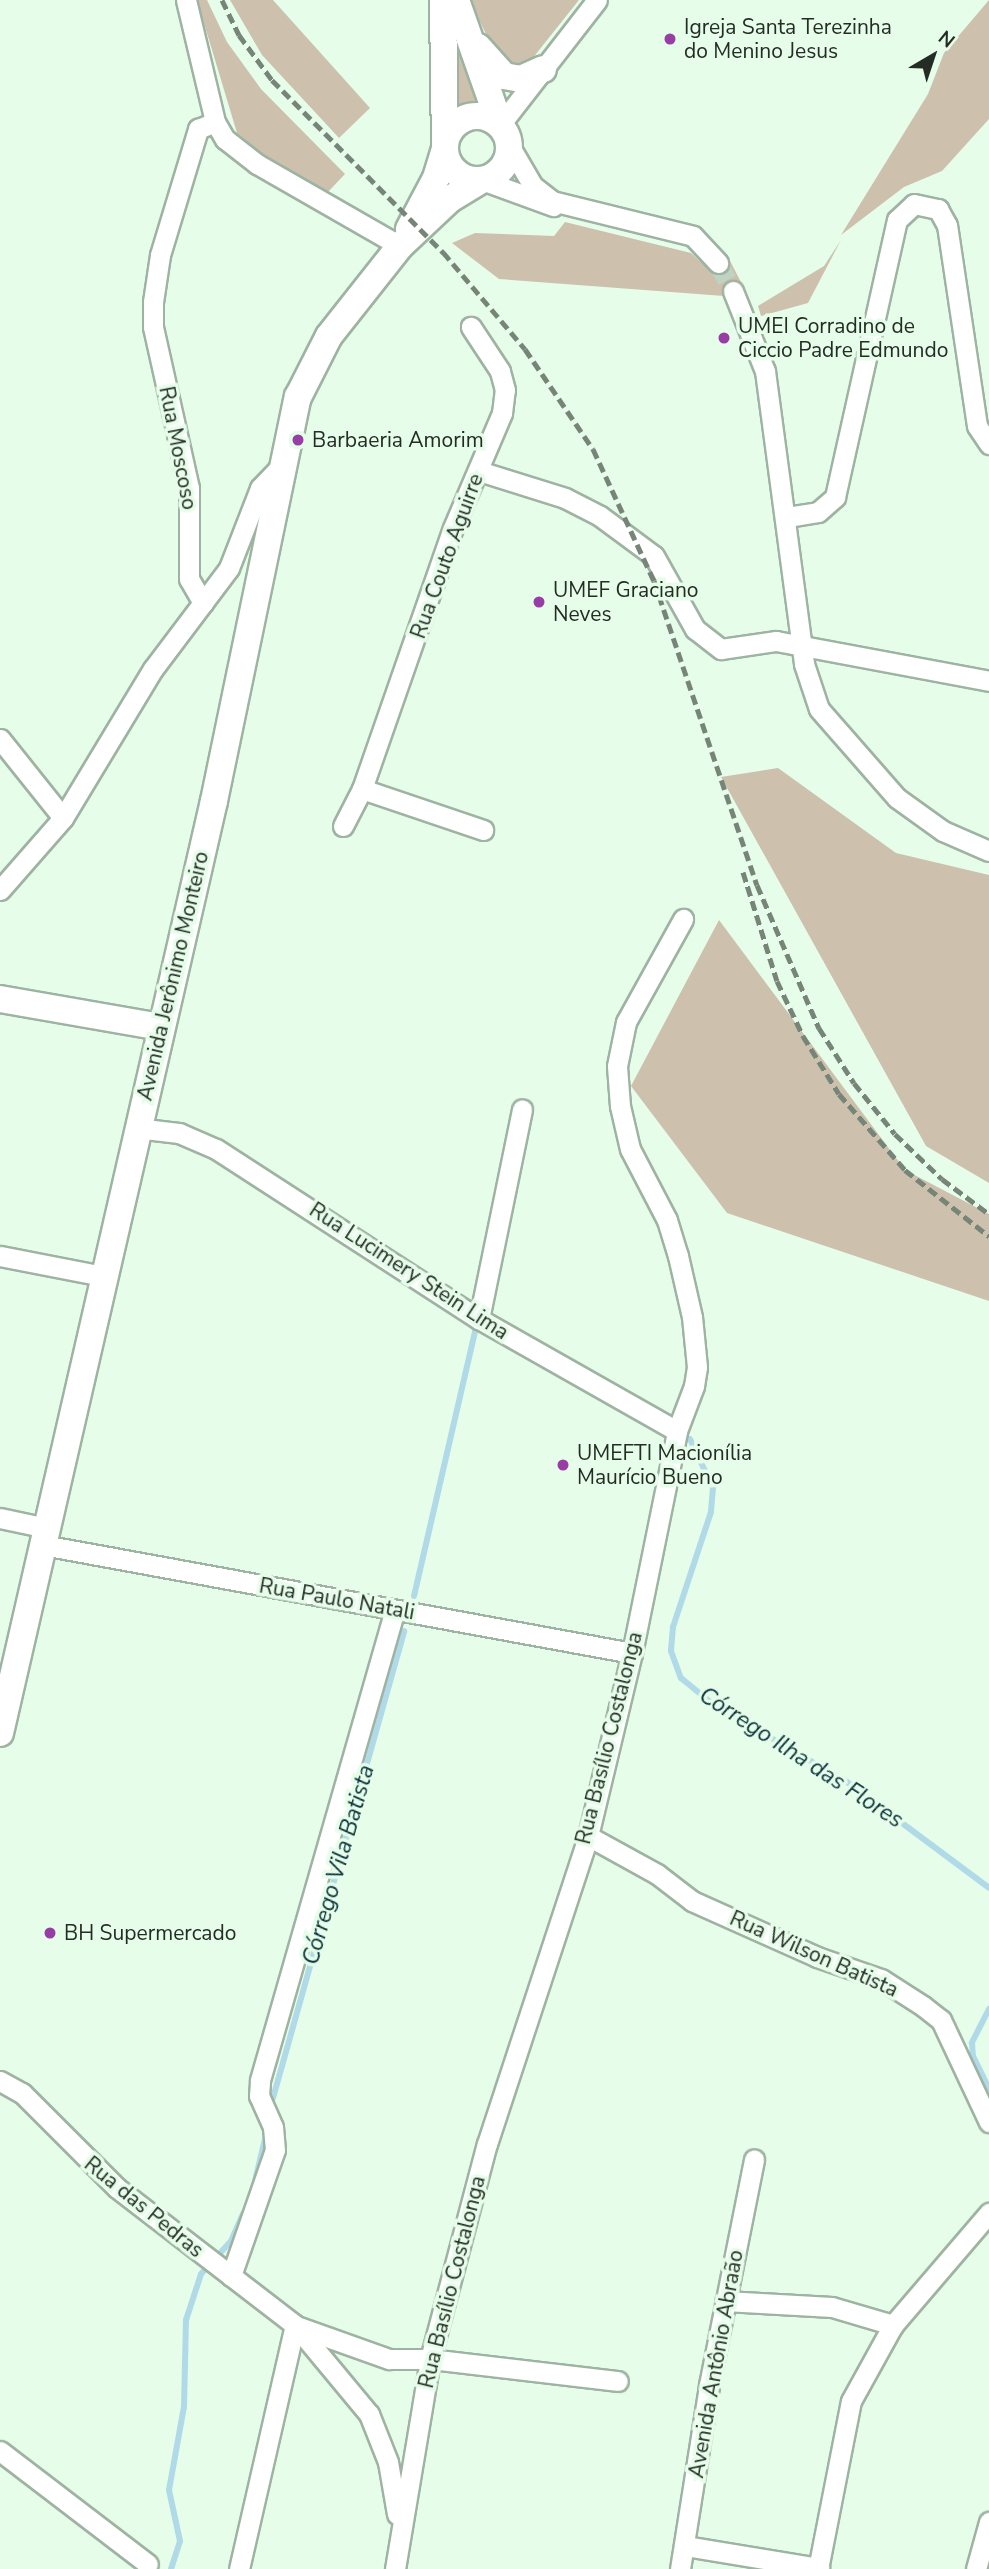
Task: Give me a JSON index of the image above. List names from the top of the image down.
{
  "streets": {
    "street": [
      "Rua Moscoso",
      "Rua Couto Aguirre",
      "Avenida Jerônimo Monteiro",
      "Rua Lucimery Stein Lima",
      "Rua Paulo Natali",
      "Rua Basílio Costalonga",
      "Rua Wilson Batista",
      "Rua das Pedras",
      "Avenida Antônio Abraão"
    ]
  },
  "crossings": [
    ["Avenida Jerônimo Monteiro", "Rua Lucimery Stein Lima"],
    ["Avenida Jerônimo Monteiro", "Rua Paulo Natali"],
    ["Rua Lucimery Stein Lima", "Rua Basílio Costalonga"],
    ["Rua Paulo Natali", "Rua Basílio Costalonga"],
    ["Rua Basílio Costalonga", "Rua Wilson Batista"],
    ["Rua Basílio Costalonga", "Rua das Pedras"]
  ],
  "water": ["Córrego Ilha das Flores", "Córrego Vila Batista"],
  "places": [
    "Igreja Santa Terezinha do Menino Jesus",
    "UMEI Corradino de Ciccio Padre Edmundo",
    "Barbaeria Amorim",
    "UMEF Graciano Neves",
    "UMEFTI Macionília Maurício Bueno",
    "BH Supermercado"
  ],
  "north": "top right"
}
